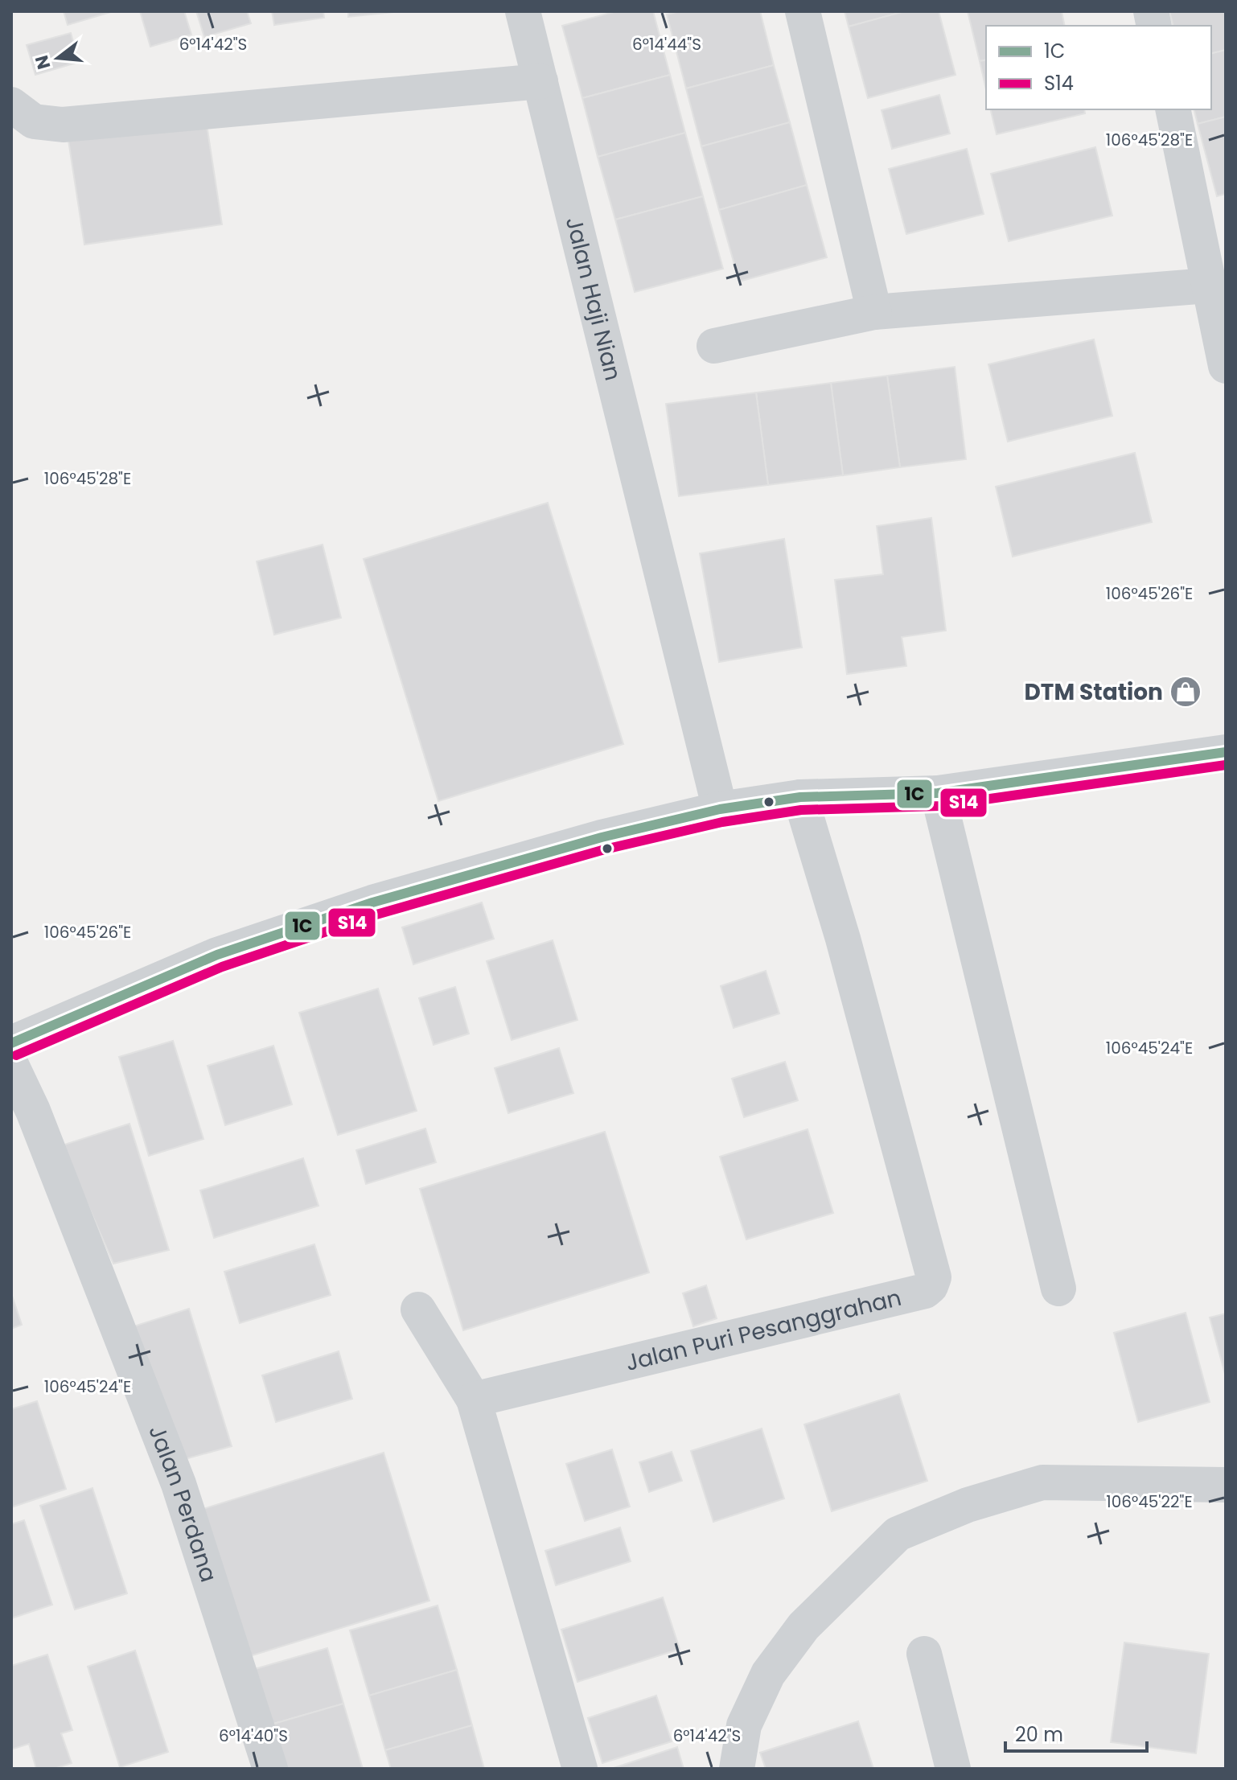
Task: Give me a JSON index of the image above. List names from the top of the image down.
{
  "streets": {
    "street": ["Jalan Haji Nian", "Jalan Puri Pesanggrahan", "Jalan Perdana"]
  },
  "places": {
    "shop": ["DTM Station"]
  },
  "lines": ["transit line 1C", "transit line S14"],
  "legend": ["1C", "S14"],
  "scale_bar": "20 m",
  "north": "left",
  "coordinates": [
    "6°14'42\"S",
    "6°14'44\"S",
    "106°45'28\"E",
    "106°45'26\"E",
    "106°45'24\"E",
    "106°45'22\"E",
    "6°14'40\"S"
  ]
}
